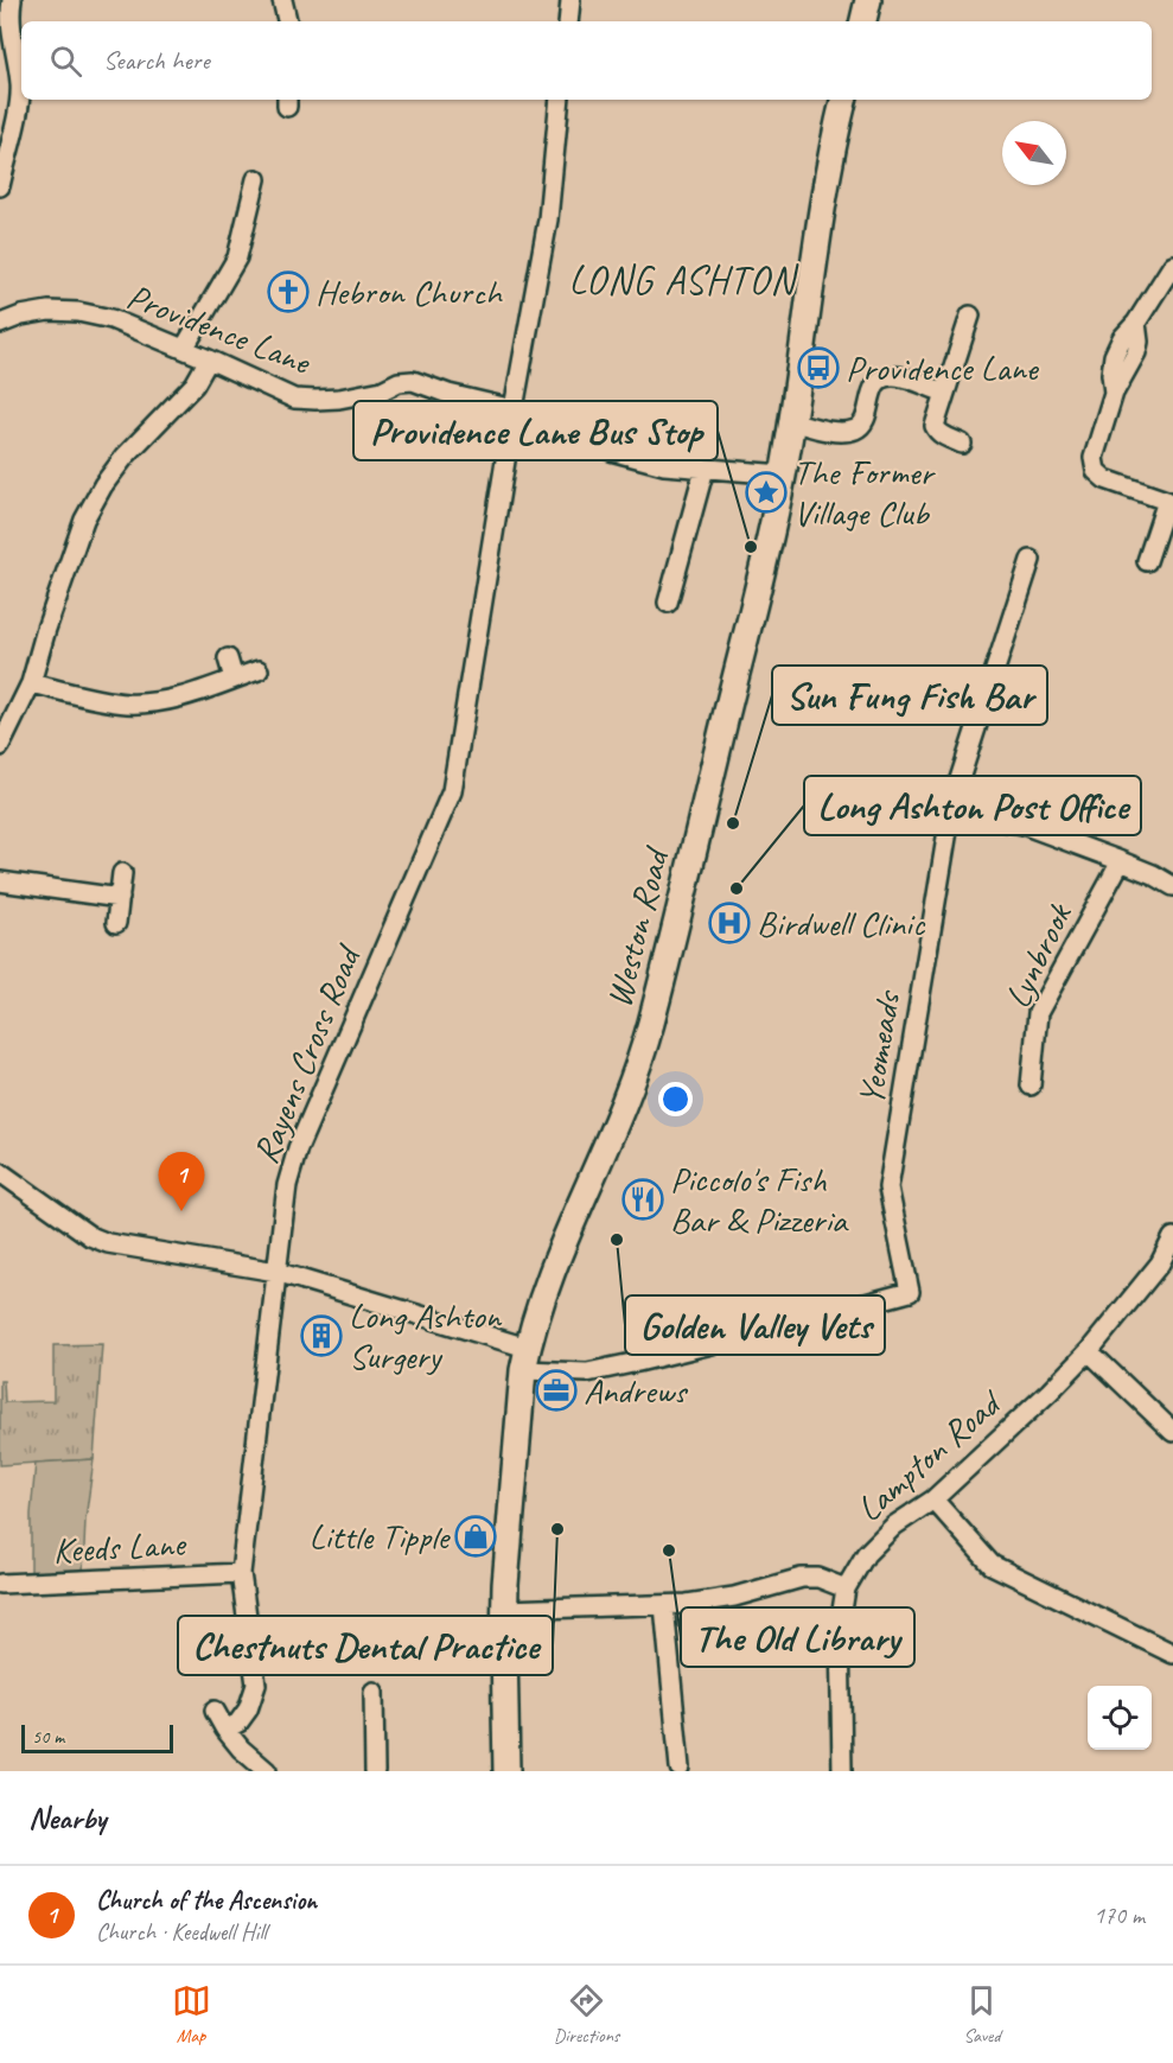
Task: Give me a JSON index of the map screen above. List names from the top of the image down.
{
  "streets": {
    "street": [
      "Providence Lane",
      "Weston Road",
      "Lynbrook",
      "Yeomeads",
      "Rayens Cross Road",
      "Lampton Road",
      "Keeds Lane"
    ]
  },
  "crossings": [
    ["Providence Lane", "Weston Road"],
    ["Providence Lane", "Rayens Cross Road"],
    ["Weston Road", "Yeomeads"],
    ["Rayens Cross Road", "Keeds Lane"]
  ],
  "districts": ["LONG ASHTON"],
  "places": {
    "church": ["Hebron Church"],
    "bus stop": ["Providence Lane"],
    "place": ["The Former Village Club"],
    "other": [
      "Providence Lane Bus Stop",
      "Sun Fung Fish Bar",
      "Long Ashton Post Office",
      "Golden Valley Vets",
      "Chestnuts Dental Practice",
      "The Old Library"
    ],
    "hospital": ["Birdwell Clinic"],
    "restaurant": ["Piccolo's Fish Bar & Pizzeria"],
    "building": ["Long Ashton Surgery"],
    "office": ["Andrews"],
    "shop": ["Little Tipple"]
  },
  "scale_bar": "50 m",
  "north": "top left",
  "page": {
    "search": "Search here",
    "pins": "1",
    "scale": "50 m",
    "heading": "Nearby",
    "list": [
      {
        "mark": "1",
        "name": "Church of the Ascension",
        "note": "Church · Keedwell Hill",
        "value": "170 m"
      }
    ],
    "nav": ["Map", "Directions", "Saved"]
  }
}
